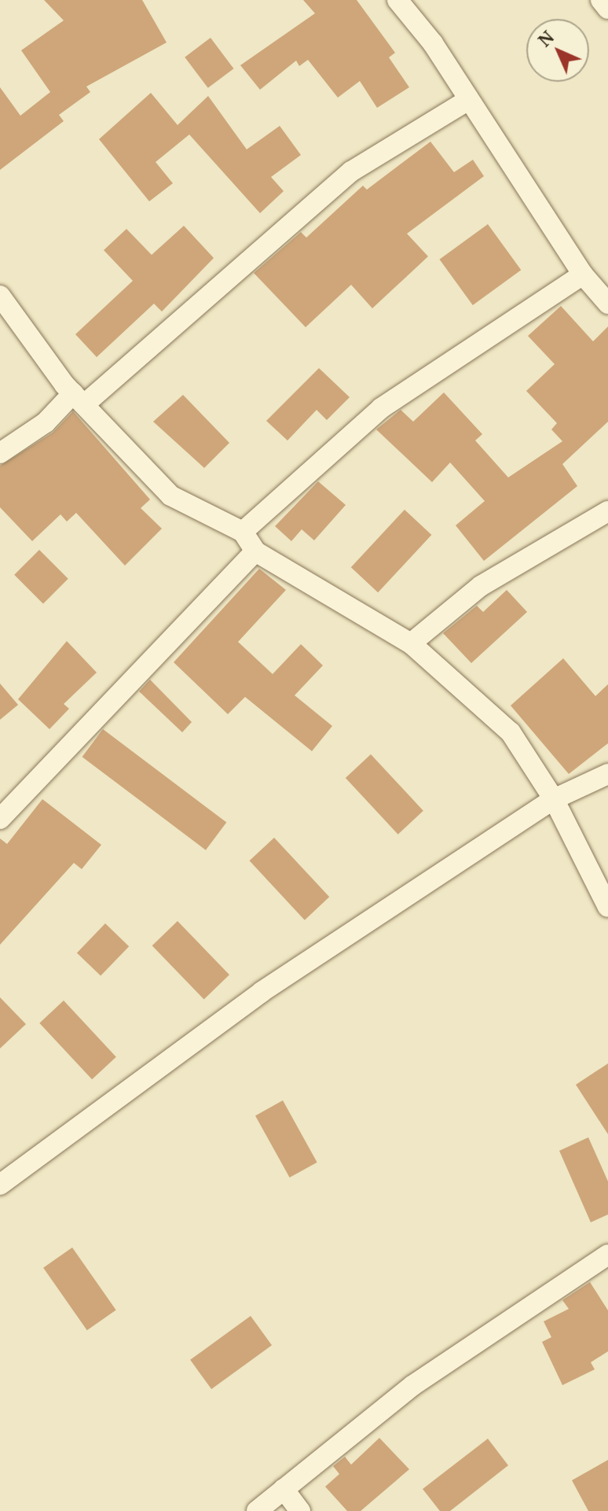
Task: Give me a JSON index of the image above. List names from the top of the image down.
{
  "north": "top left"
}
